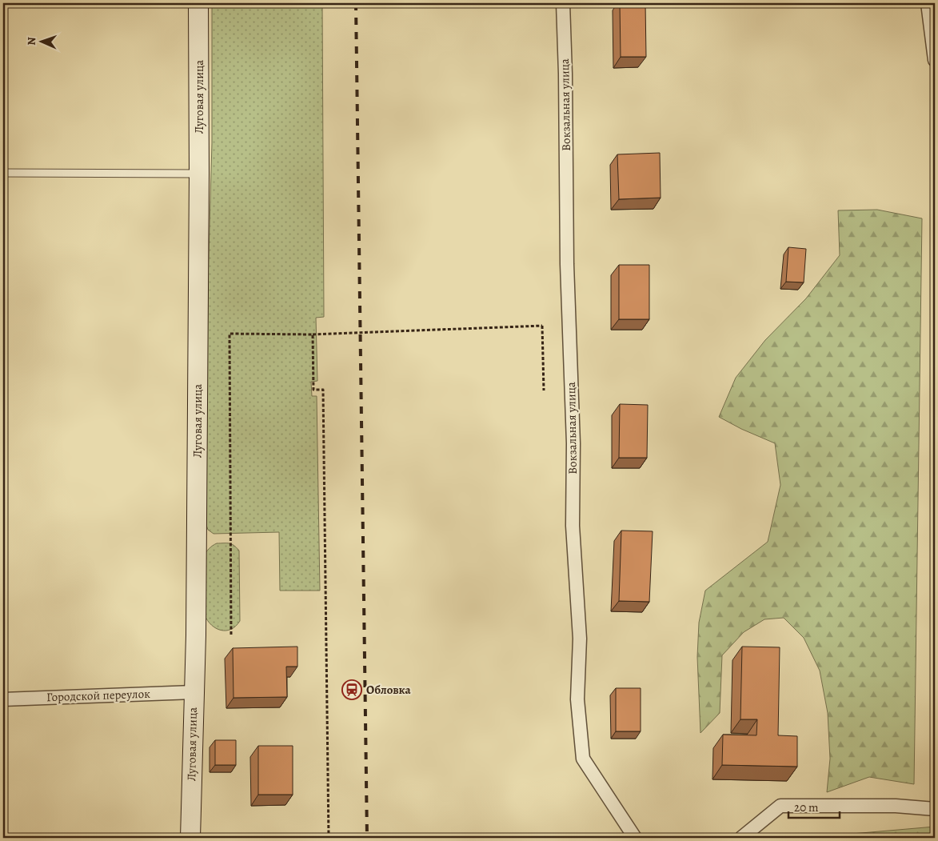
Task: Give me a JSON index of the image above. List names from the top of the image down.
{
  "streets": {
    "main road": ["Луговая улица"],
    "street": ["Вокзальная улица", "Городской переулок"]
  },
  "crossings": [
    ["Луговая улица", "Городской переулок"]
  ],
  "places": {
    "station": ["Обловка"]
  },
  "scale_bar": "20 m",
  "north": "left"
}
